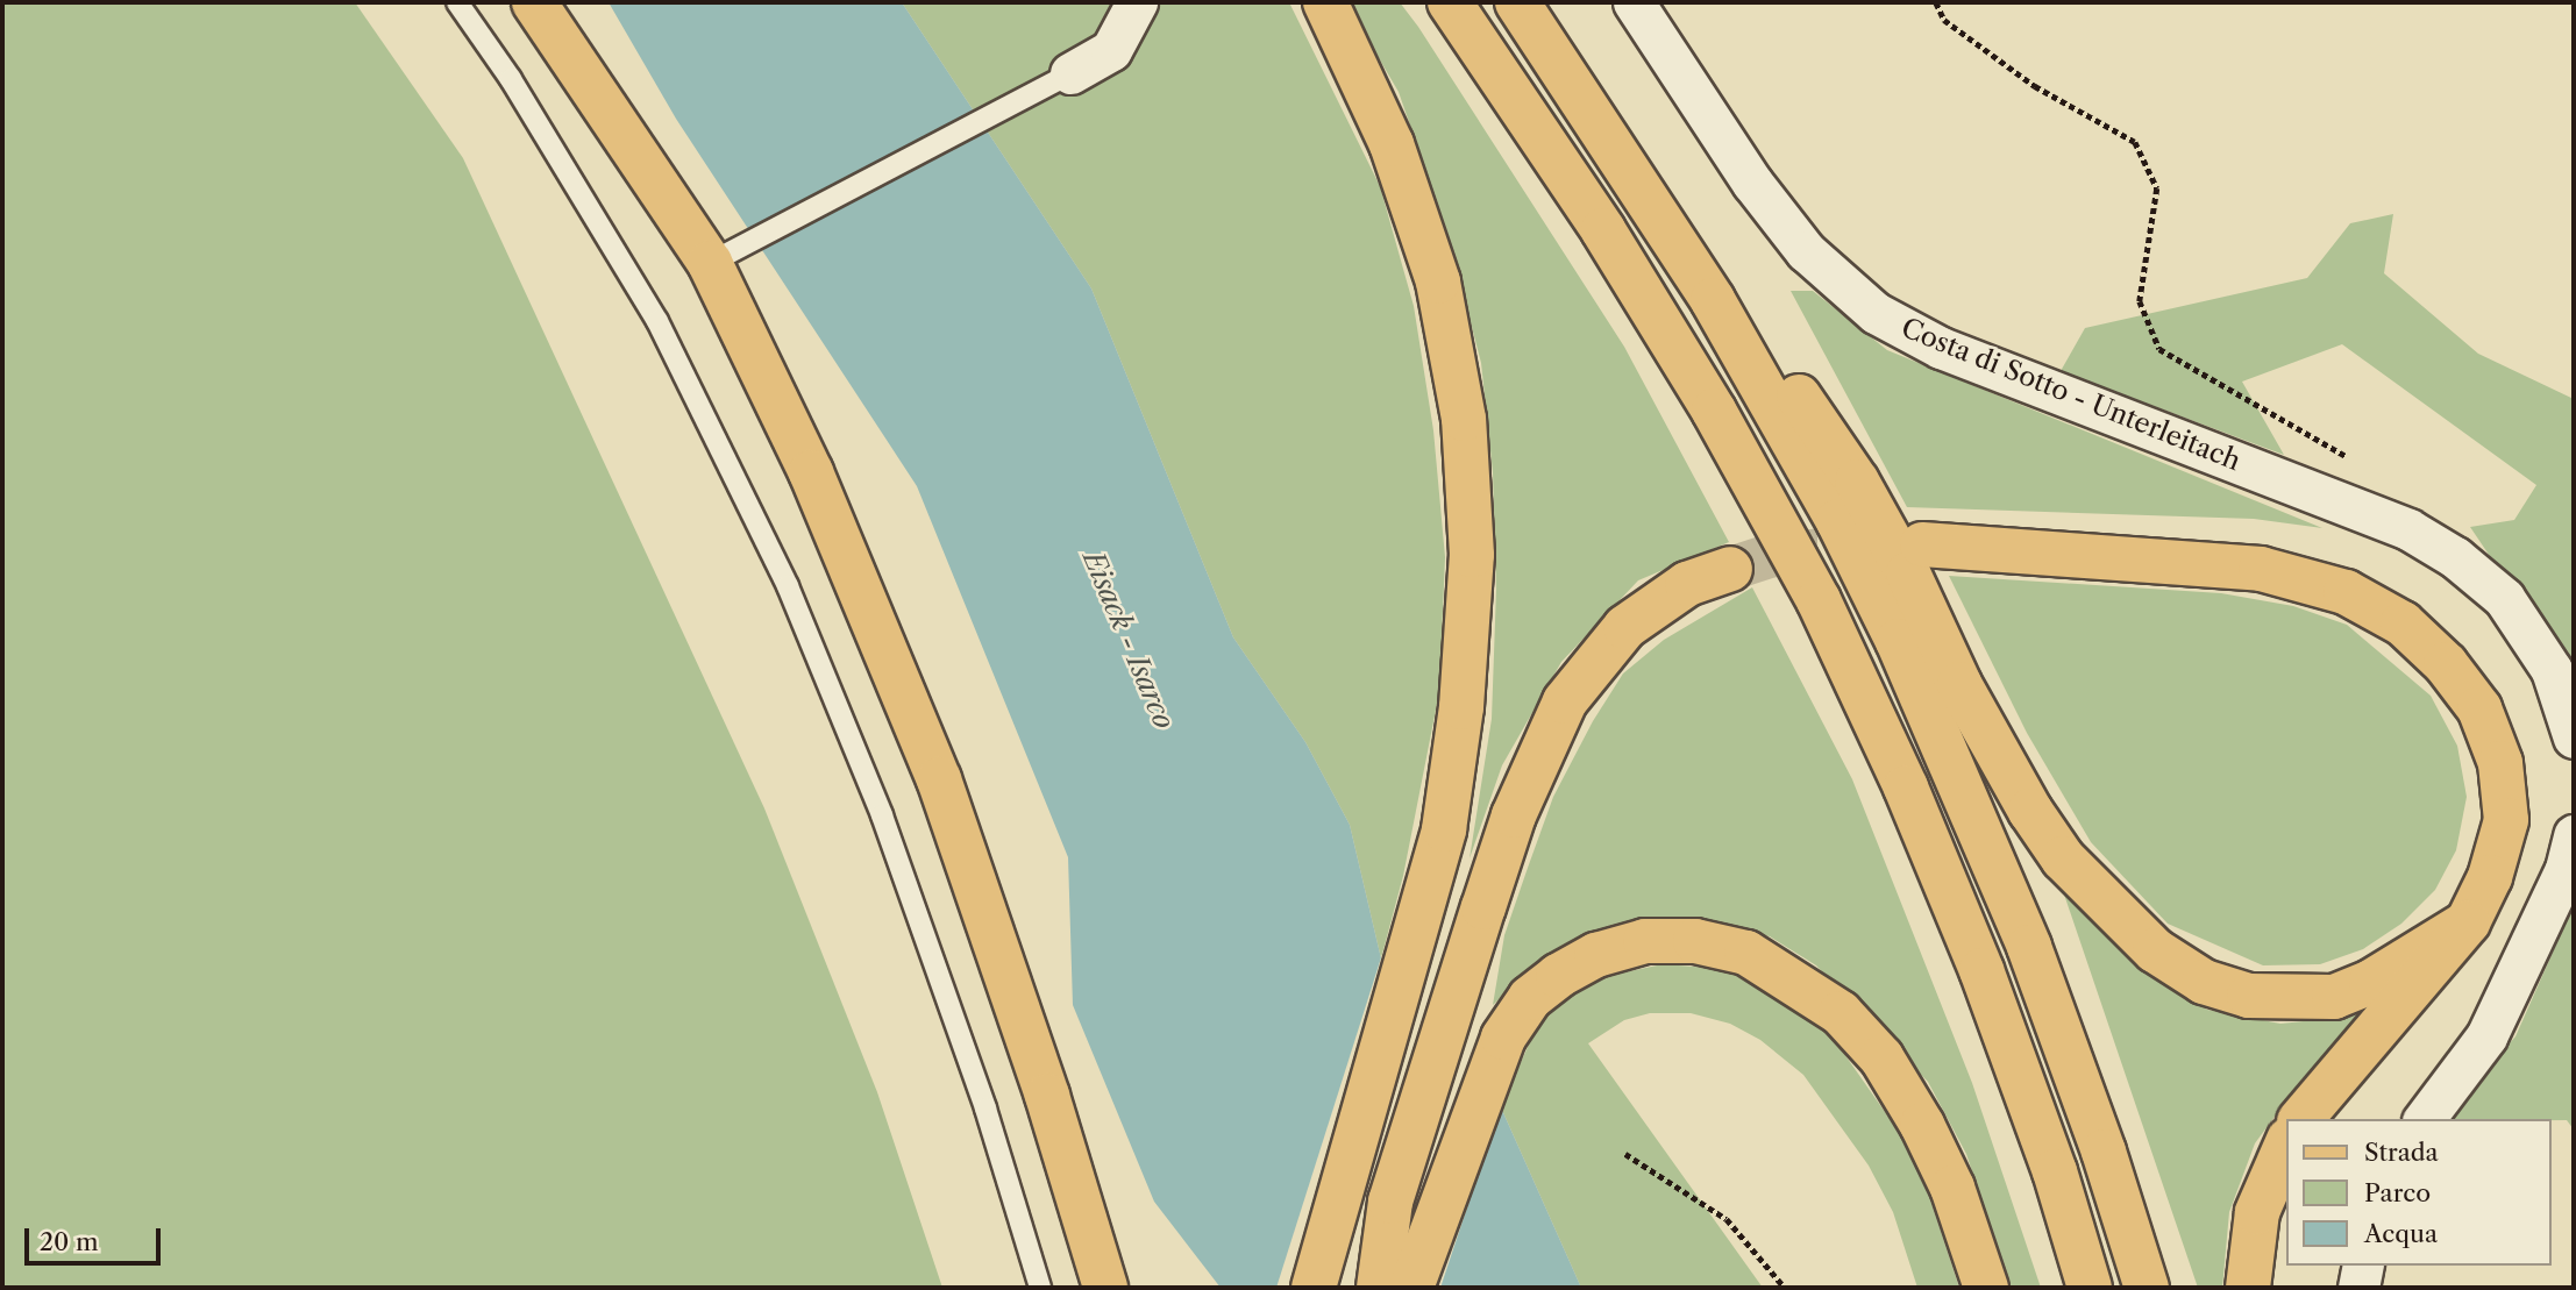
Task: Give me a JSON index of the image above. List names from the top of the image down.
{
  "streets": {
    "street": ["Costa di Sotto - Unterleitach"]
  },
  "water": ["Eisack - Isarco"],
  "legend": ["Strada", "Parco", "Acqua"],
  "scale_bar": "20 m"
}
